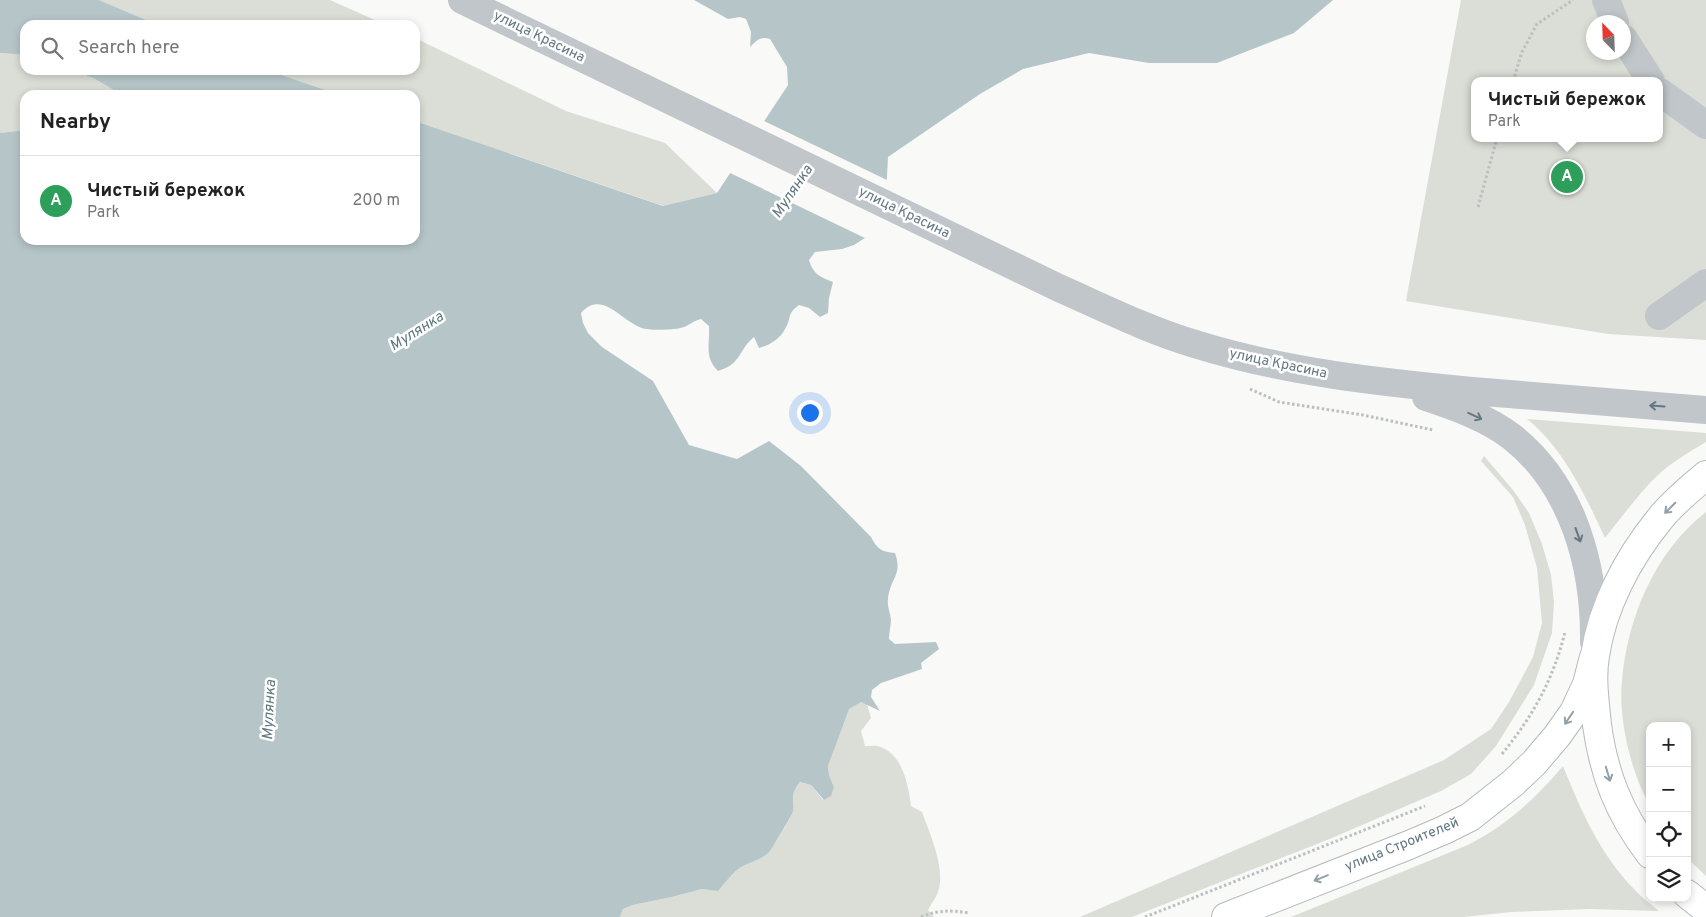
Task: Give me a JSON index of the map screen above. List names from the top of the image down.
{
  "streets": {
    "main road": ["улица Строителей"],
    "street": ["улица Красина"]
  },
  "one_way": ["улица Строителей"],
  "water": ["Мулянка"],
  "north": "top left",
  "page": {
    "search": "Search here",
    "popup": ["Чистый бережок", "Park"],
    "heading": "Nearby",
    "list": [
      {
        "mark": "A",
        "name": "Чистый бережок",
        "note": "Park",
        "value": "200 m"
      }
    ],
    "pins": "A",
    "map_buttons": ["+", "−"]
  }
}
